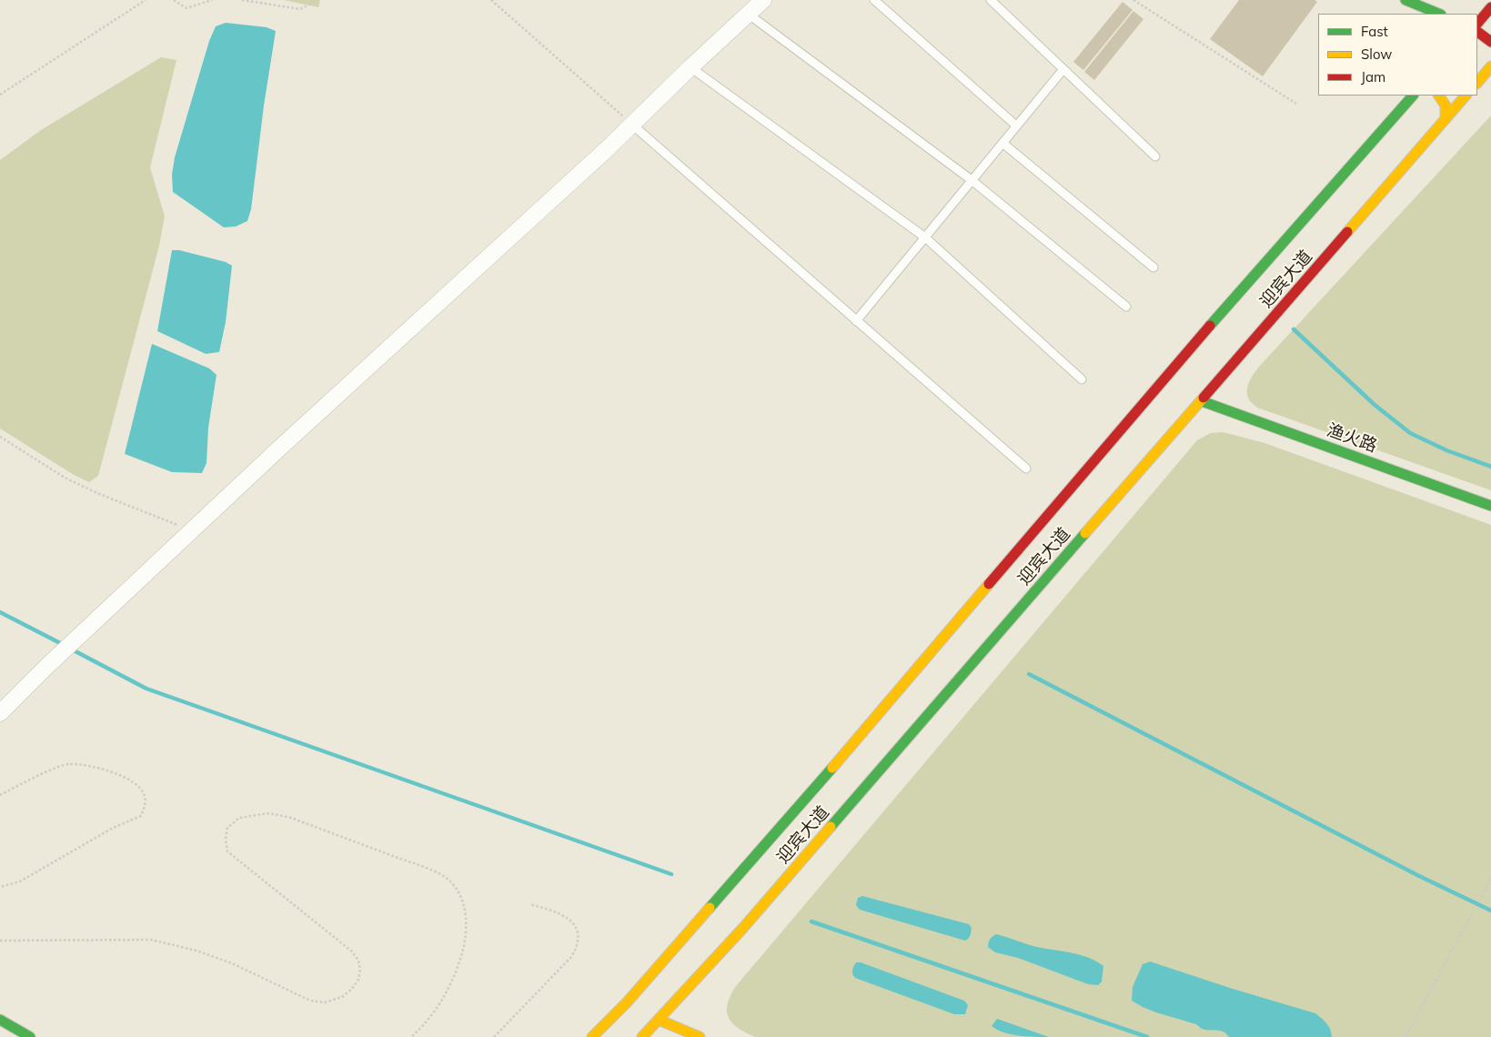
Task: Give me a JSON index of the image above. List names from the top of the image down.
{
  "streets": {
    "main road": ["迎宾大道", "渔火路"]
  },
  "crossings": [
    ["迎宾大道", "渔火路"]
  ],
  "legend": ["Fast", "Slow", "Jam"]
}
